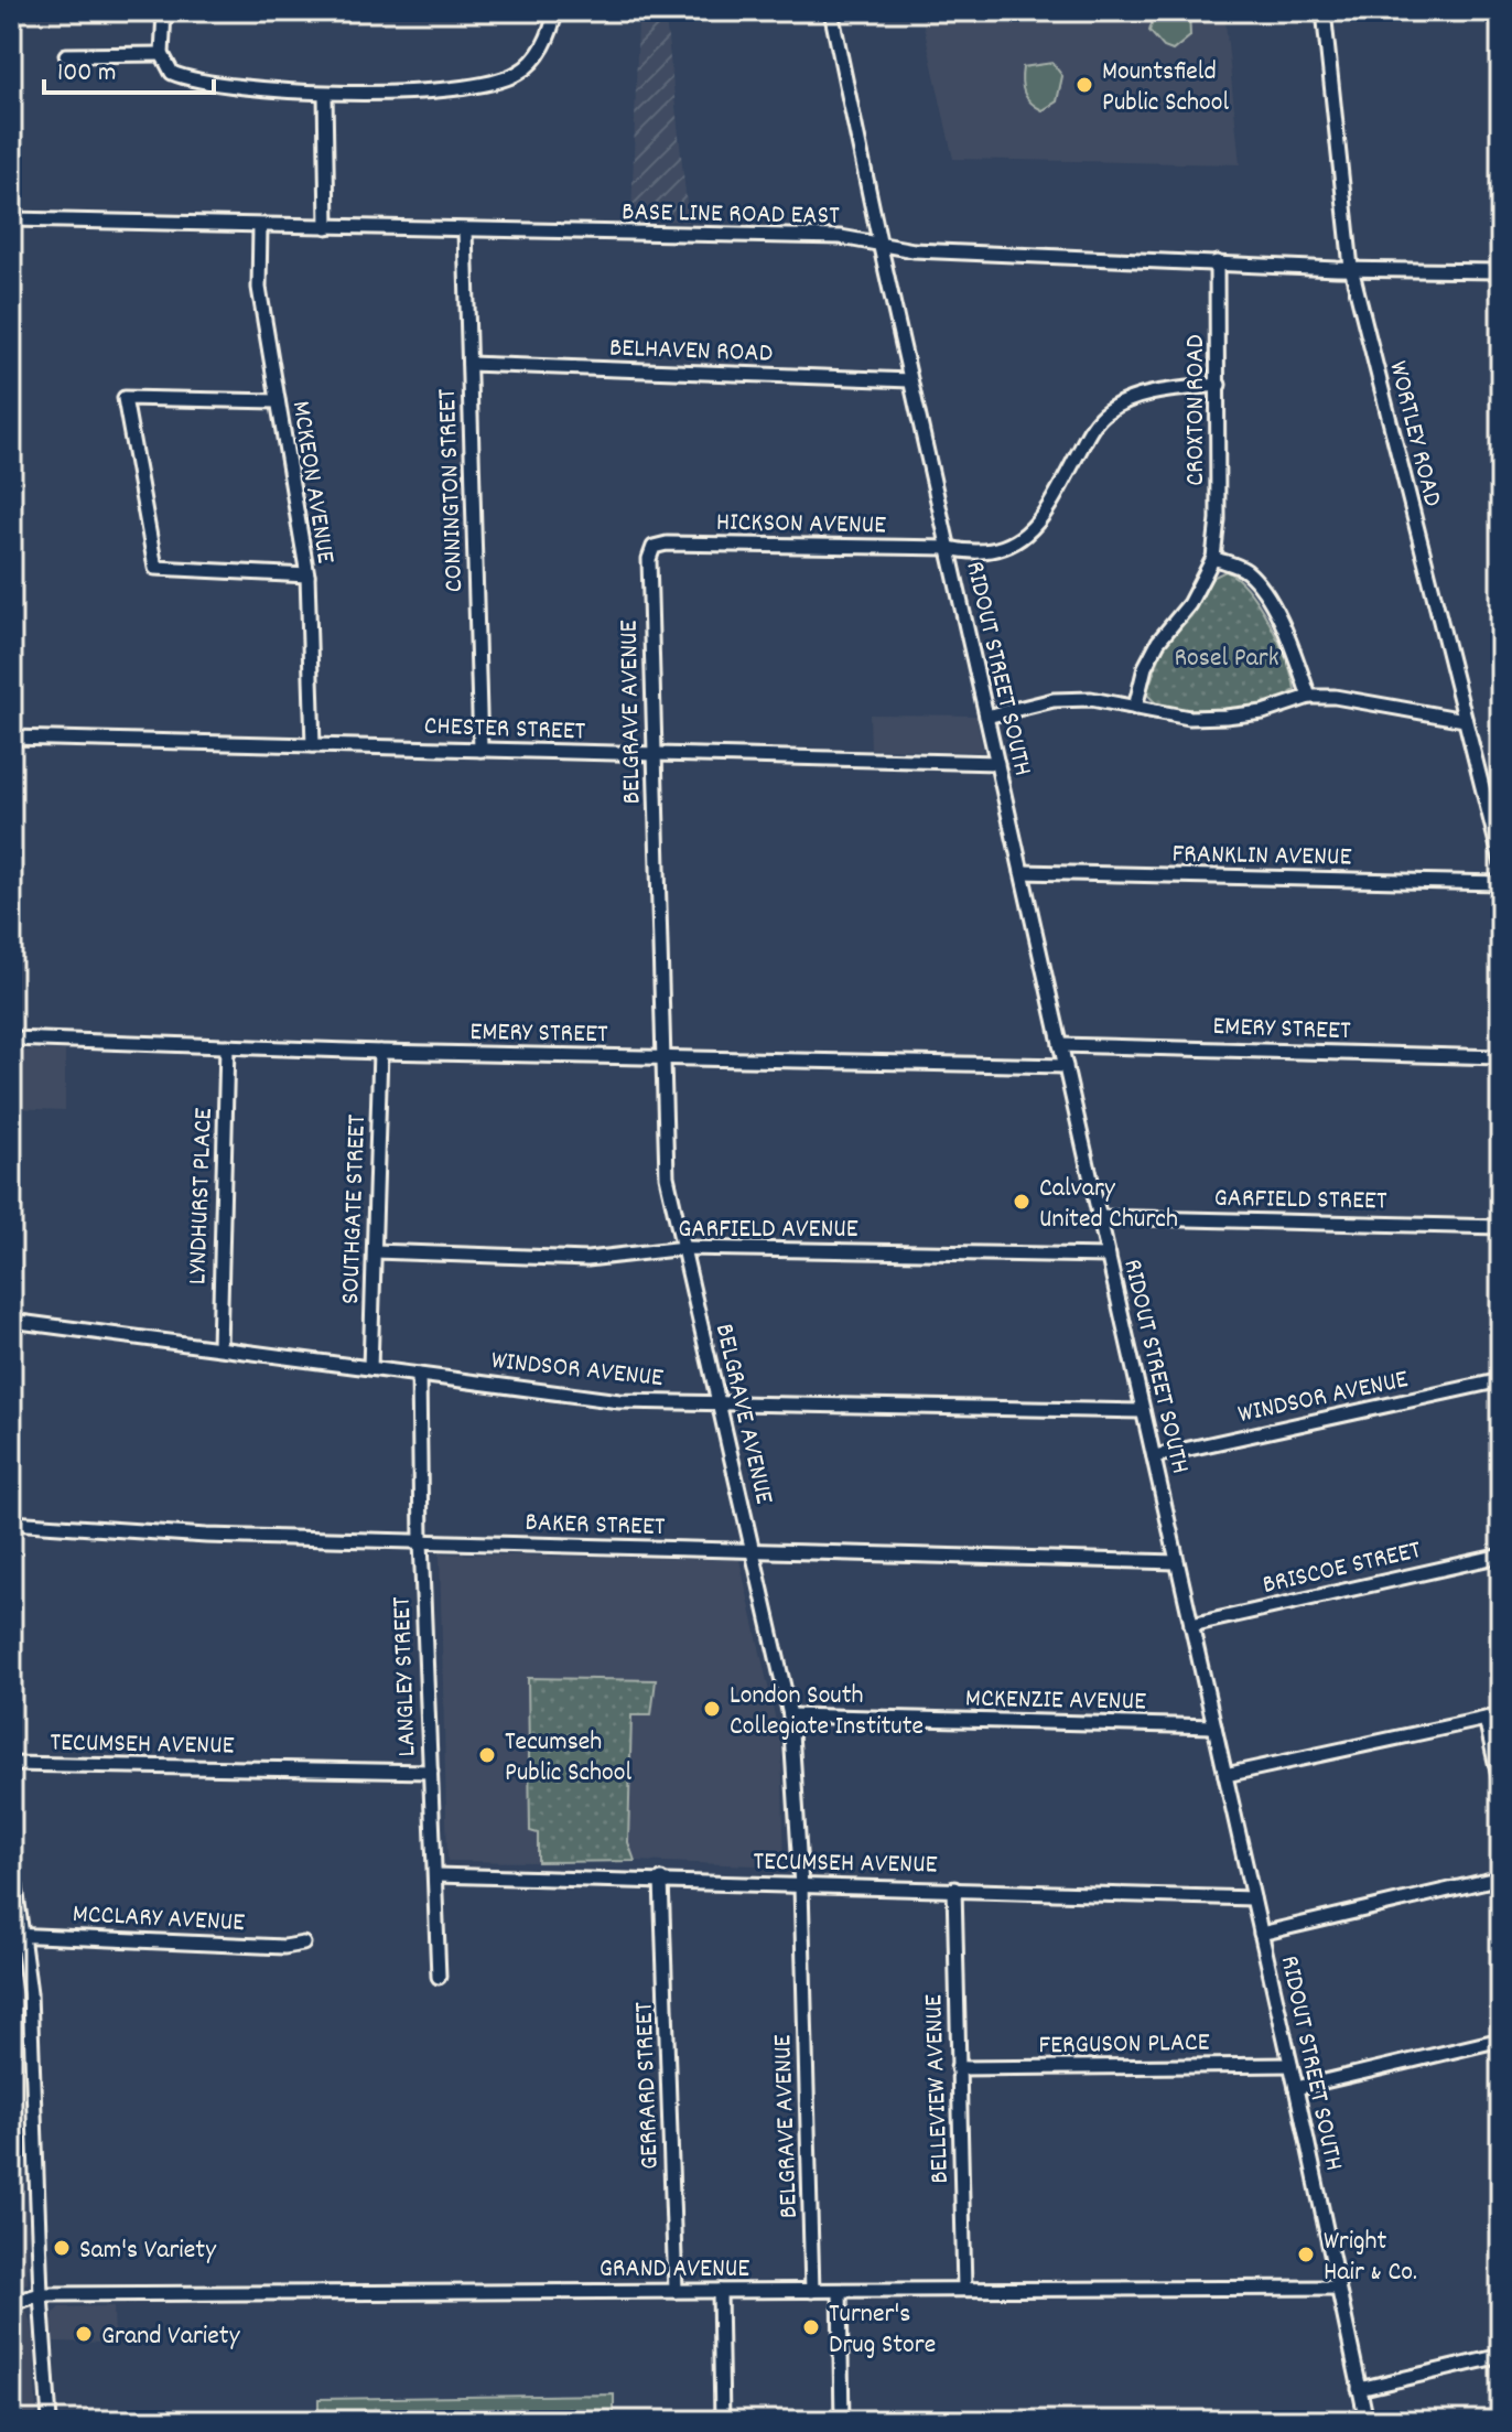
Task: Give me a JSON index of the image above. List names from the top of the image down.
{
  "streets": {
    "street": [
      "BASE LINE ROAD EAST",
      "BELHAVEN ROAD",
      "CROXTON ROAD",
      "WORTLEY ROAD",
      "MCKEON AVENUE",
      "CONNINGTON STREET",
      "HICKSON AVENUE",
      "RIDOUT STREET SOUTH",
      "BELGRAVE AVENUE",
      "CHESTER STREET",
      "FRANKLIN AVENUE",
      "EMERY STREET",
      "LYNDHURST PLACE",
      "GARFIELD STREET",
      "SOUTHGATE STREET",
      "GARFIELD AVENUE",
      "WINDSOR AVENUE",
      "BAKER STREET",
      "BRISCOE STREET",
      "LANGLEY STREET",
      "MCKENZIE AVENUE",
      "TECUMSEH AVENUE",
      "MCCLARY AVENUE",
      "FERGUSON PLACE",
      "GERRARD STREET",
      "BELLEVIEW AVENUE",
      "GRAND AVENUE"
    ]
  },
  "crossings": [
    ["BASE LINE ROAD EAST", "CROXTON ROAD"],
    ["BASE LINE ROAD EAST", "WORTLEY ROAD"],
    ["BASE LINE ROAD EAST", "MCKEON AVENUE"],
    ["BASE LINE ROAD EAST", "CONNINGTON STREET"],
    ["BASE LINE ROAD EAST", "RIDOUT STREET SOUTH"],
    ["BELHAVEN ROAD", "CONNINGTON STREET"],
    ["BELHAVEN ROAD", "RIDOUT STREET SOUTH"],
    ["CROXTON ROAD", "HICKSON AVENUE"],
    ["MCKEON AVENUE", "CHESTER STREET"],
    ["CONNINGTON STREET", "CHESTER STREET"],
    ["HICKSON AVENUE", "RIDOUT STREET SOUTH"],
    ["HICKSON AVENUE", "BELGRAVE AVENUE"],
    ["RIDOUT STREET SOUTH", "CHESTER STREET"],
    ["RIDOUT STREET SOUTH", "FRANKLIN AVENUE"],
    ["RIDOUT STREET SOUTH", "EMERY STREET"],
    ["RIDOUT STREET SOUTH", "GARFIELD STREET"],
    ["RIDOUT STREET SOUTH", "GARFIELD AVENUE"],
    ["RIDOUT STREET SOUTH", "WINDSOR AVENUE"],
    ["RIDOUT STREET SOUTH", "BAKER STREET"],
    ["RIDOUT STREET SOUTH", "BRISCOE STREET"],
    ["RIDOUT STREET SOUTH", "MCKENZIE AVENUE"],
    ["RIDOUT STREET SOUTH", "TECUMSEH AVENUE"],
    ["RIDOUT STREET SOUTH", "FERGUSON PLACE"],
    ["RIDOUT STREET SOUTH", "GRAND AVENUE"],
    ["BELGRAVE AVENUE", "CHESTER STREET"],
    ["BELGRAVE AVENUE", "EMERY STREET"],
    ["BELGRAVE AVENUE", "GARFIELD AVENUE"],
    ["BELGRAVE AVENUE", "WINDSOR AVENUE"],
    ["BELGRAVE AVENUE", "BAKER STREET"],
    ["BELGRAVE AVENUE", "MCKENZIE AVENUE"],
    ["BELGRAVE AVENUE", "TECUMSEH AVENUE"],
    ["BELGRAVE AVENUE", "GRAND AVENUE"],
    ["EMERY STREET", "LYNDHURST PLACE"],
    ["EMERY STREET", "SOUTHGATE STREET"],
    ["LYNDHURST PLACE", "WINDSOR AVENUE"],
    ["SOUTHGATE STREET", "GARFIELD AVENUE"],
    ["SOUTHGATE STREET", "WINDSOR AVENUE"],
    ["WINDSOR AVENUE", "LANGLEY STREET"],
    ["BAKER STREET", "LANGLEY STREET"],
    ["LANGLEY STREET", "TECUMSEH AVENUE"],
    ["TECUMSEH AVENUE", "GERRARD STREET"],
    ["TECUMSEH AVENUE", "BELLEVIEW AVENUE"],
    ["FERGUSON PLACE", "BELLEVIEW AVENUE"],
    ["GERRARD STREET", "GRAND AVENUE"],
    ["BELLEVIEW AVENUE", "GRAND AVENUE"]
  ],
  "parks": ["Rosel Park"],
  "places": [
    "Mountsfield Public School",
    "Calvary United Church",
    "London South Collegiate Institute",
    "Tecumseh Public School",
    "Sam's Variety",
    "Wright Hair & Co.",
    "Turner's Drug Store",
    "Grand Variety"
  ],
  "scale_bar": "100 m"
}
